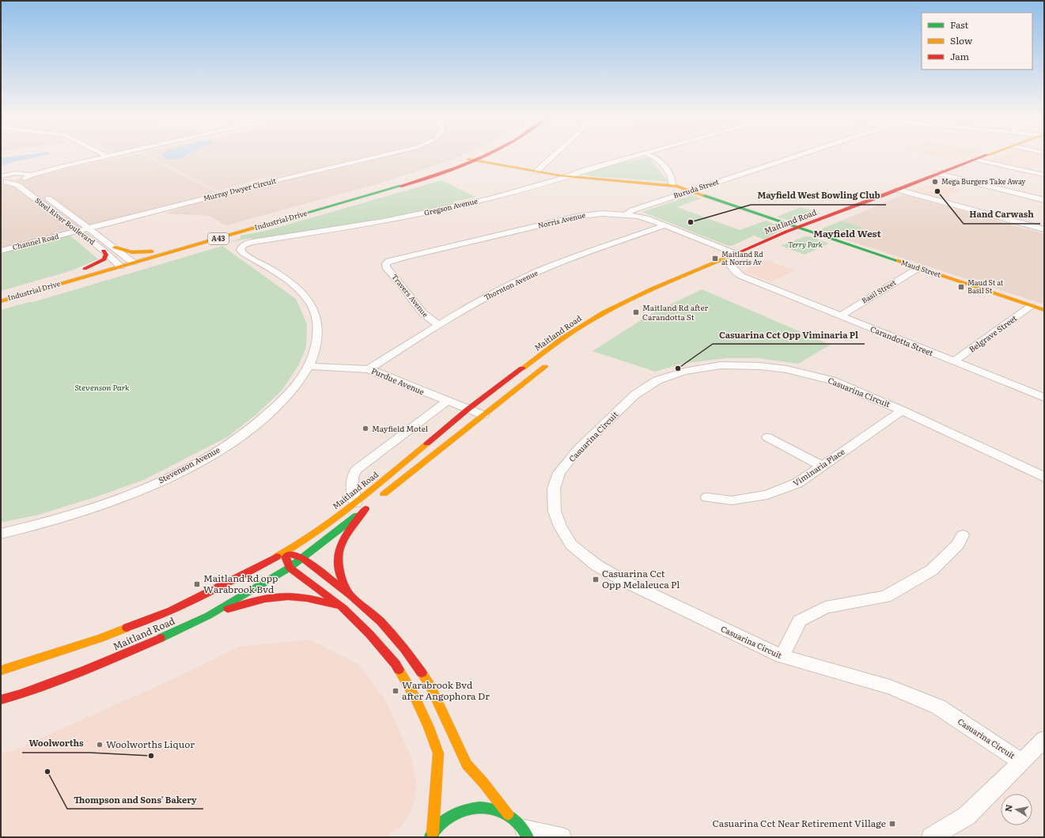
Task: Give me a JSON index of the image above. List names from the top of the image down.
{
  "streets": {
    "main road": [
      "Industrial Drive",
      "Maitland Road",
      "A43",
      "Maud Street"
    ],
    "street": [
      "Buruda Street",
      "Murray Dwyer Circuit",
      "Gregson Avenue",
      "Norris Avenue",
      "Steel River Boulevard",
      "Channel Road",
      "Thornton Avenue",
      "Basil Street",
      "Travers Avenue",
      "Belgrave Street",
      "Carandotta Street",
      "Purdue Avenue",
      "Casuarina Circuit",
      "Stevenson Avenue",
      "Viminaria Place"
    ]
  },
  "crossings": [
    ["Buruda Street", "Norris Avenue"],
    ["Buruda Street", "Maud Street"],
    ["Murray Dwyer Circuit", "Steel River Boulevard"],
    ["Murray Dwyer Circuit", "Channel Road"],
    ["Gregson Avenue", "Maud Street"],
    ["Gregson Avenue", "Stevenson Avenue"],
    ["Industrial Drive", "Steel River Boulevard"],
    ["Norris Avenue", "Maitland Road"],
    ["Norris Avenue", "Thornton Avenue"],
    ["Norris Avenue", "Travers Avenue"],
    ["Steel River Boulevard", "Channel Road"],
    ["Maitland Road", "Maud Street"],
    ["Maitland Road", "Carandotta Street"],
    ["Maitland Road", "Purdue Avenue"],
    ["Maud Street", "Basil Street"],
    ["Maud Street", "Belgrave Street"],
    ["Thornton Avenue", "Travers Avenue"],
    ["Thornton Avenue", "Purdue Avenue"],
    ["Basil Street", "Carandotta Street"],
    ["Belgrave Street", "Carandotta Street"],
    ["Purdue Avenue", "Stevenson Avenue"],
    ["Casuarina Circuit", "Viminaria Place"]
  ],
  "districts": ["Mayfield West"],
  "parks": ["Terry Park", "Stevenson Park"],
  "places": {
    "other": [
      "Mega Burgers Take Away",
      "Hand Carwash",
      "Mayfield West Bowling Club",
      "Casuarina Cct Opp Viminaria Pl",
      "Mayfield Motel",
      "Woolworths Liquor",
      "Woolworths",
      "Thompson and Sons' Bakery"
    ],
    "transit": [
      "Maitland Rd at Norris Av",
      "Maud St at Basil St",
      "Maitland Rd after Carandotta St",
      "Casuarina Cct Opp Melaleuca Pl",
      "Maitland Rd opp Warabrook Bvd",
      "Warabrook Bvd after Angophora Dr",
      "Casuarina Cct Near Retirement Village"
    ]
  },
  "legend": ["Fast", "Slow", "Jam"],
  "north": "left"
}
